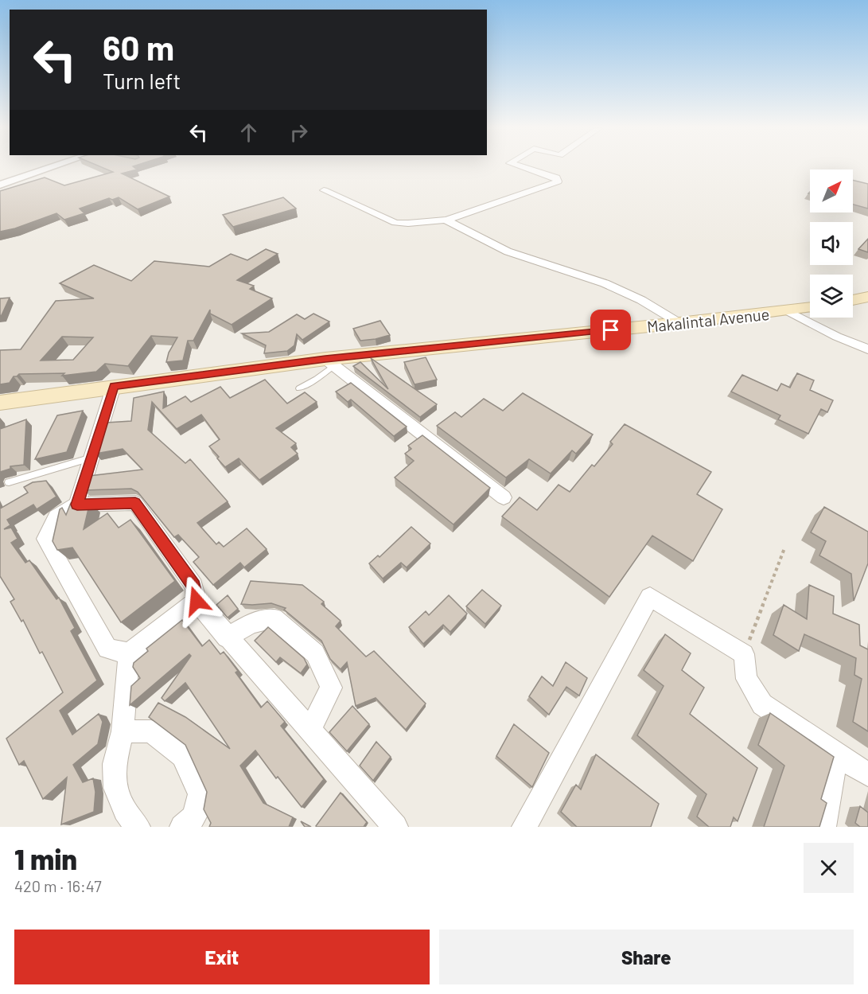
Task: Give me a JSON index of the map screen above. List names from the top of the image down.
{
  "streets": {
    "main road": ["Makalintal Avenue"]
  },
  "north": "top right",
  "page": {
    "turn": ["60 m", "Turn left"],
    "heading": ["1 min", "420 m · 16:47"],
    "buttons": ["Exit", "Share"]
  }
}
